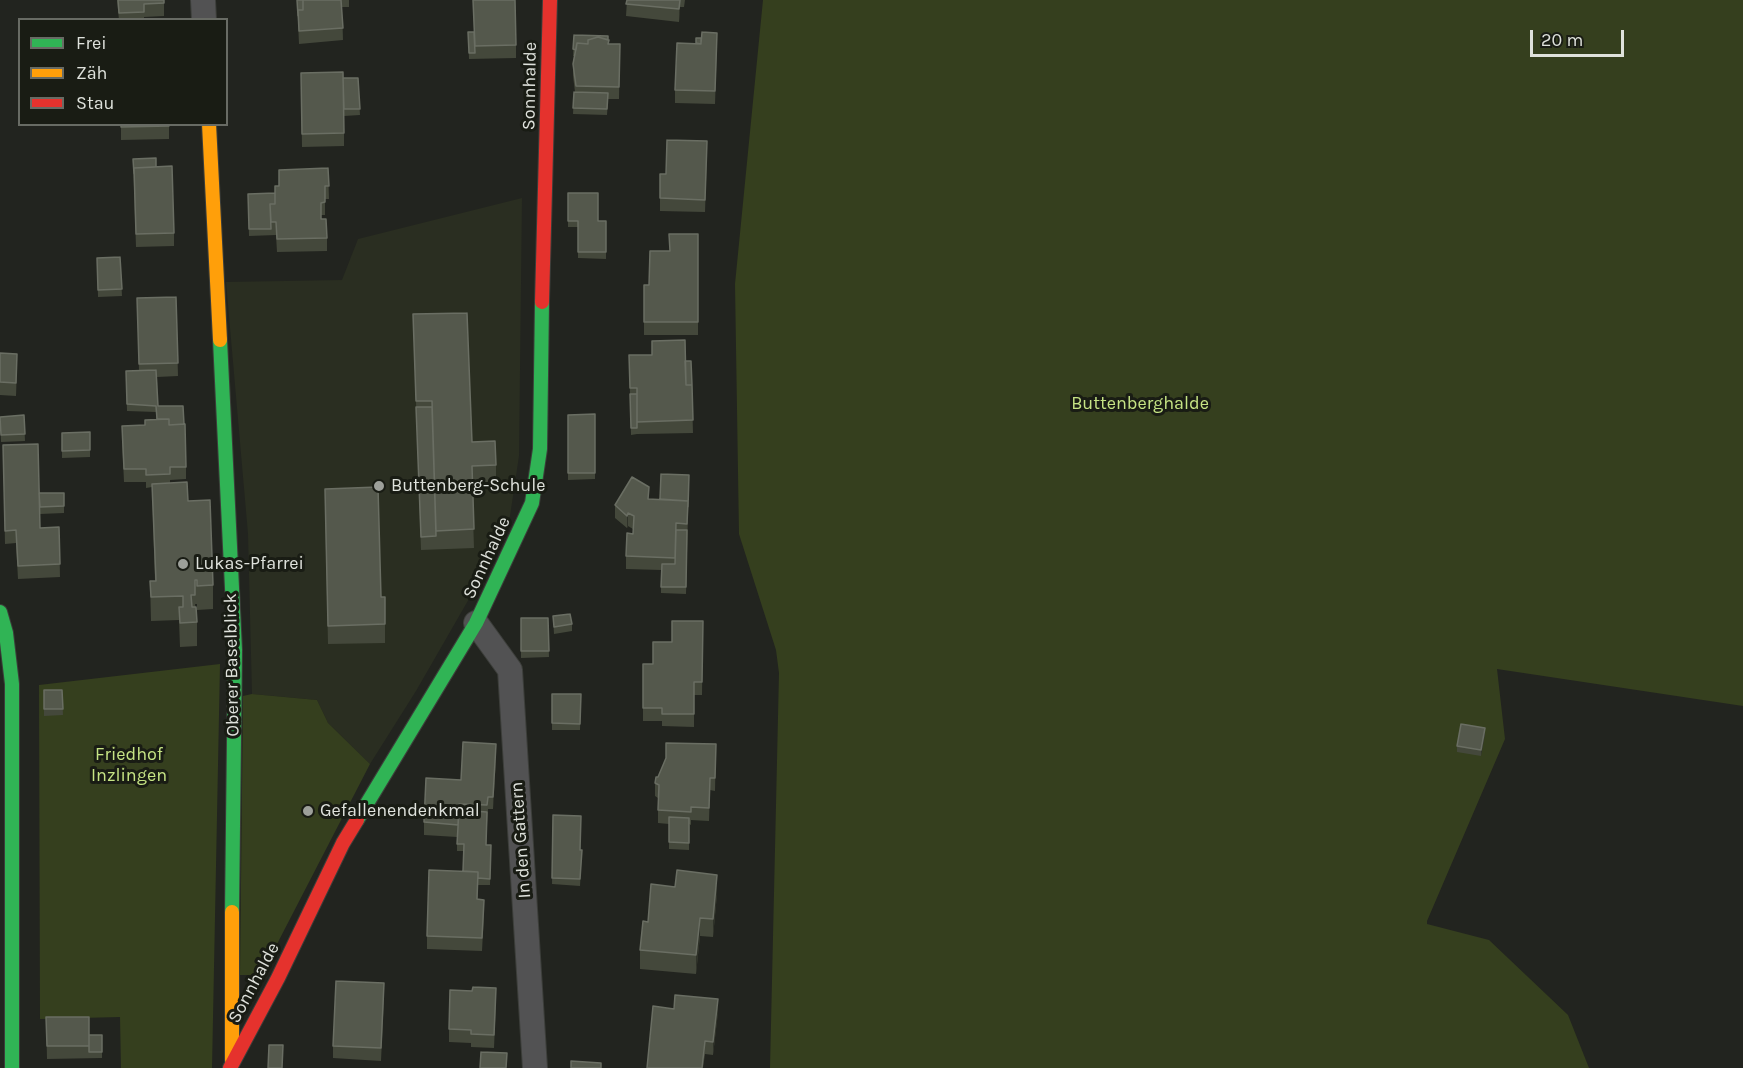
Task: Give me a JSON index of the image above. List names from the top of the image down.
{
  "streets": {
    "street": ["Sonnhalde", "Oberer Baselblick", "In den Gattern"]
  },
  "crossings": [
    ["Sonnhalde", "Oberer Baselblick"],
    ["Sonnhalde", "In den Gattern"]
  ],
  "parks": ["Buttenberghalde", "Friedhof Inzlingen"],
  "places": ["Buttenberg-Schule", "Lukas-Pfarrei", "Gefallenendenkmal"],
  "legend": ["Frei", "Zäh", "Stau"],
  "scale_bar": "20 m"
}
